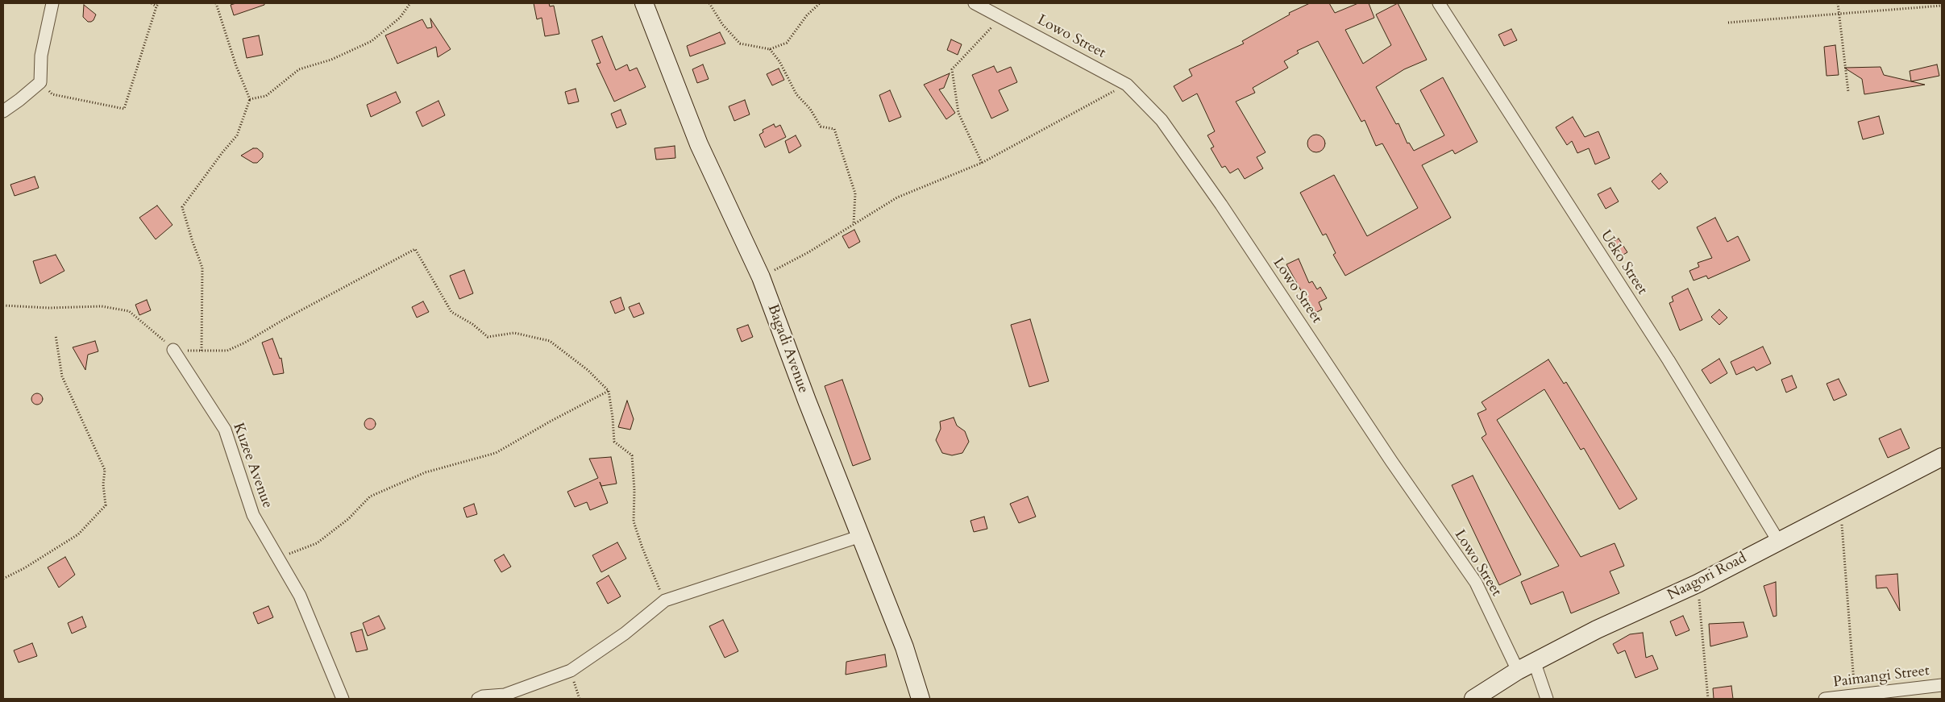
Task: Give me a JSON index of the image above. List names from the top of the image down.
{
  "streets": {
    "street": [
      "Lowo Street",
      "Ueko Street",
      "Bagadi Avenue",
      "Kuzee Avenue",
      "Naagori Road",
      "Paimangi Street"
    ]
  },
  "crossings": [
    ["Lowo Street", "Naagori Road"],
    ["Ueko Street", "Naagori Road"]
  ]
}
